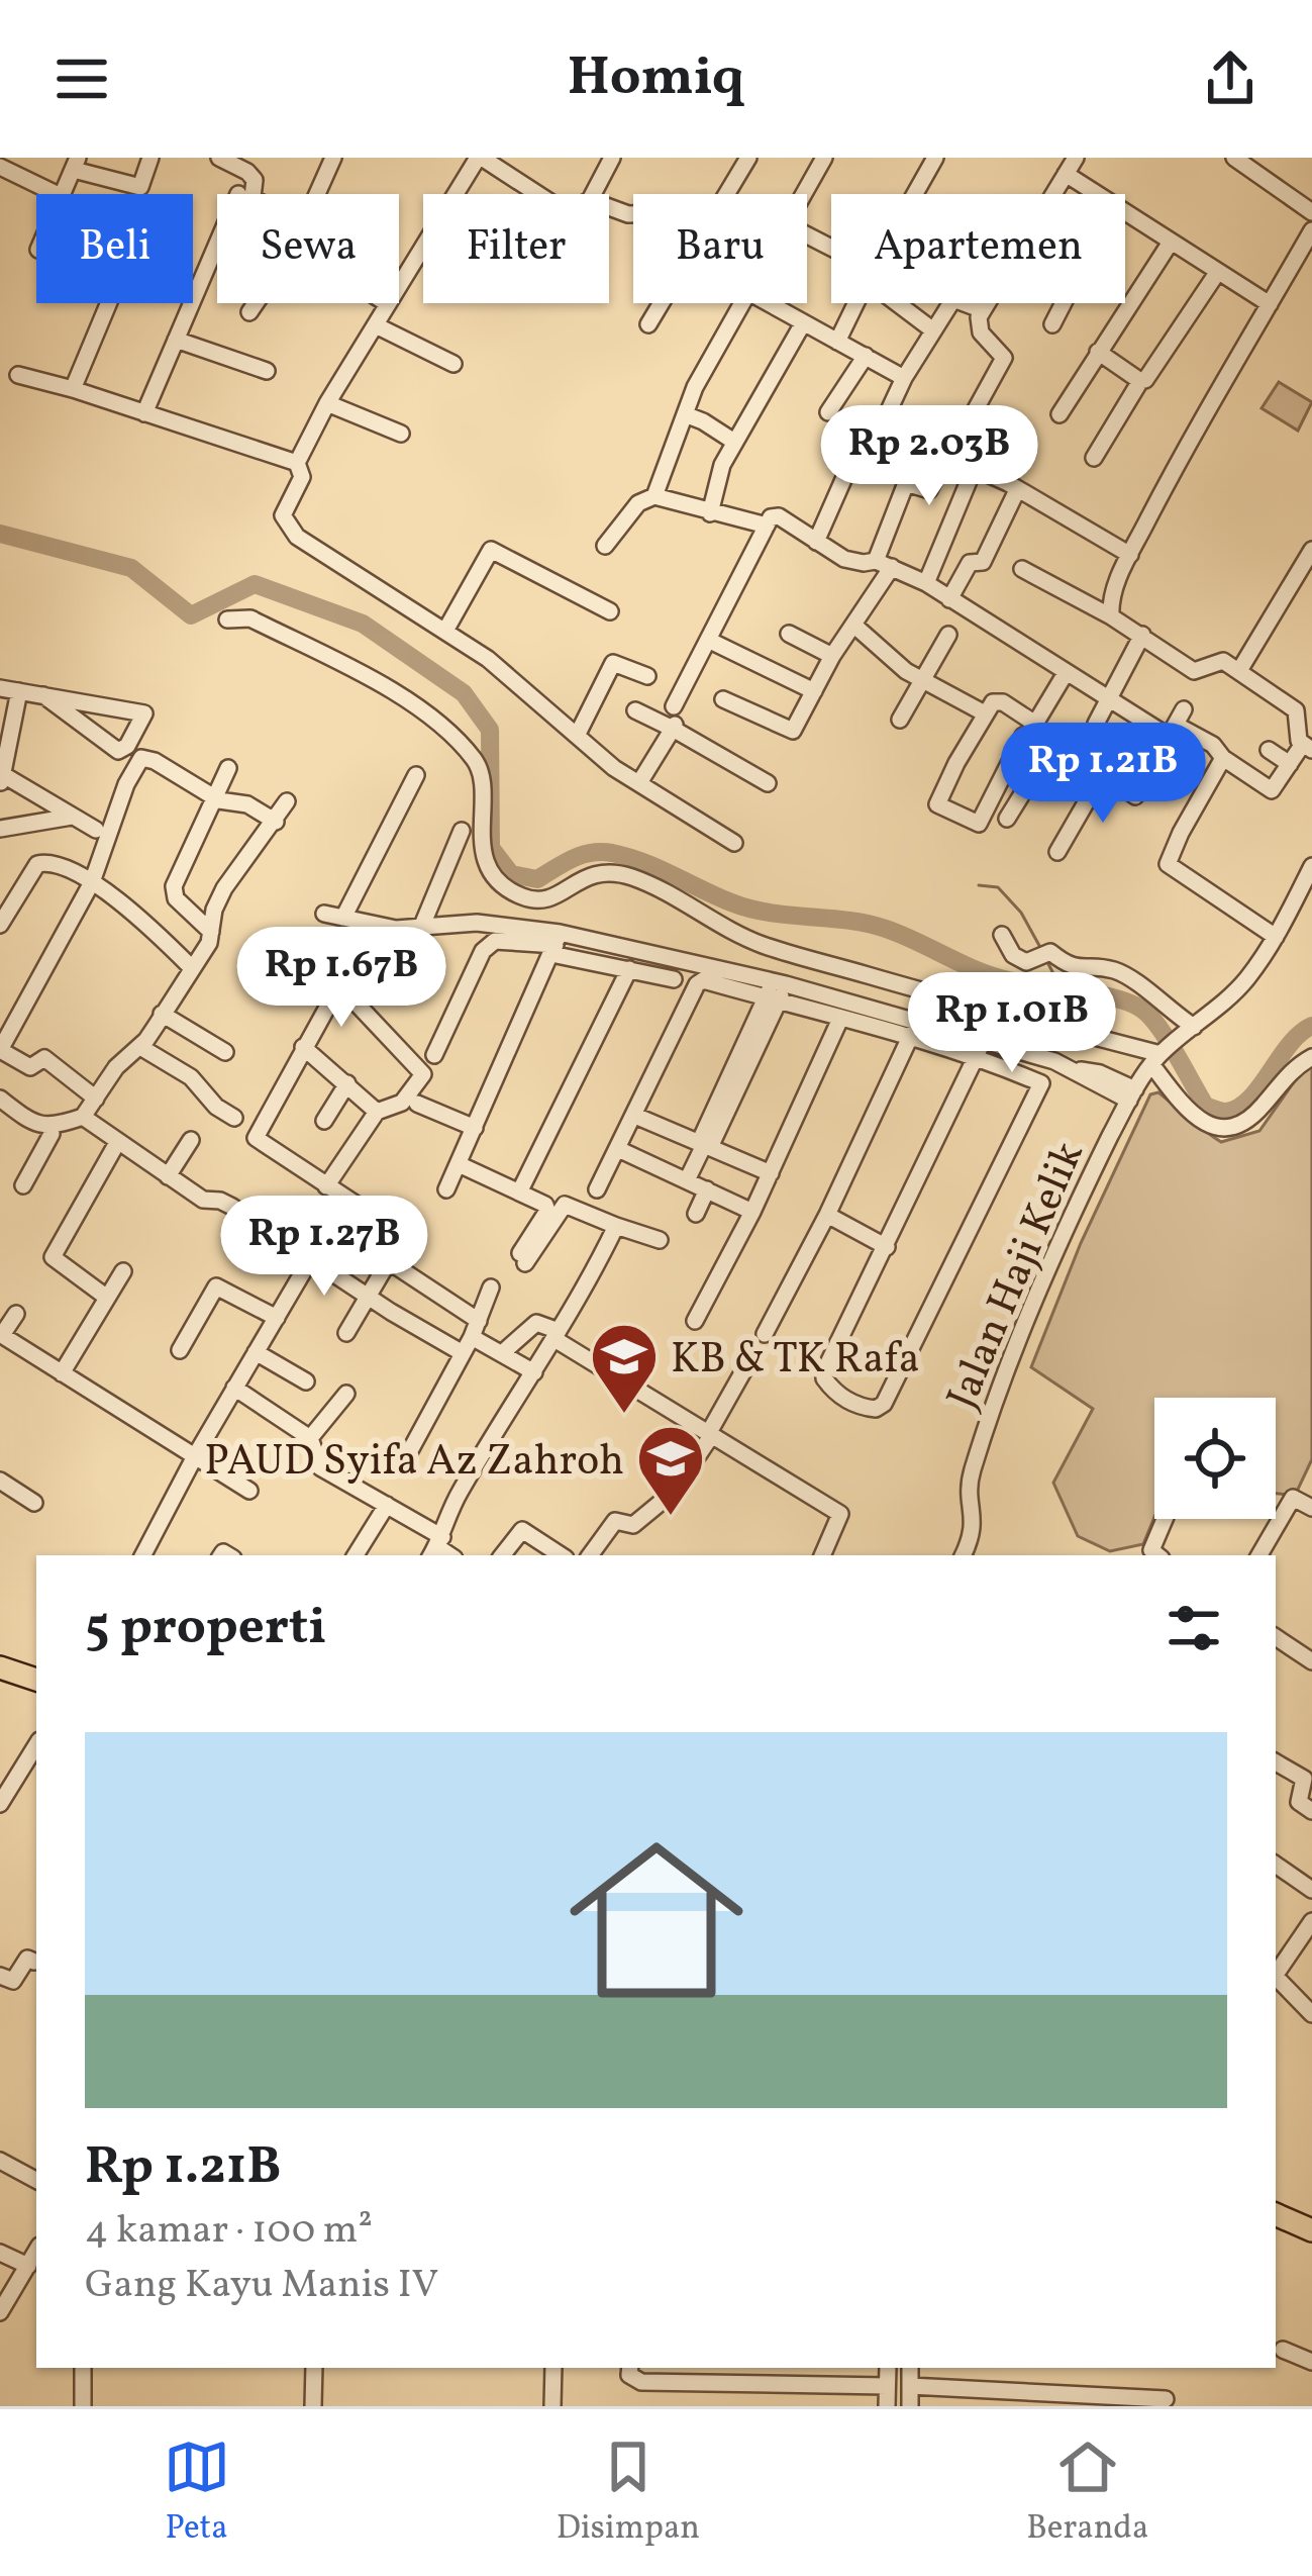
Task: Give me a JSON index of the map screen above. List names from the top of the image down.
{
  "streets": {
    "street": ["Jalan Haji Kelik"]
  },
  "places": {
    "school or university": ["KB & TK Rafa", "PAUD Syifa Az Zahroh"]
  },
  "page": {
    "header": "Homiq",
    "chip": [
      "Beli",
      "Sewa",
      "Filter",
      "Baru",
      "Apartemen"
    ],
    "price": [
      "Rp 2.03B",
      "Rp 1.21B",
      "Rp 1.67B",
      "Rp 1.01B",
      "Rp 1.27B"
    ],
    "heading": "5 properti",
    "list": [
      {
        "name": "Rp 1.21B",
        "note": "4 kamar · 100 m² · Gang Kayu Manis IV"
      }
    ],
    "tabs": ["Peta", "Disimpan", "Beranda"]
  }
}
